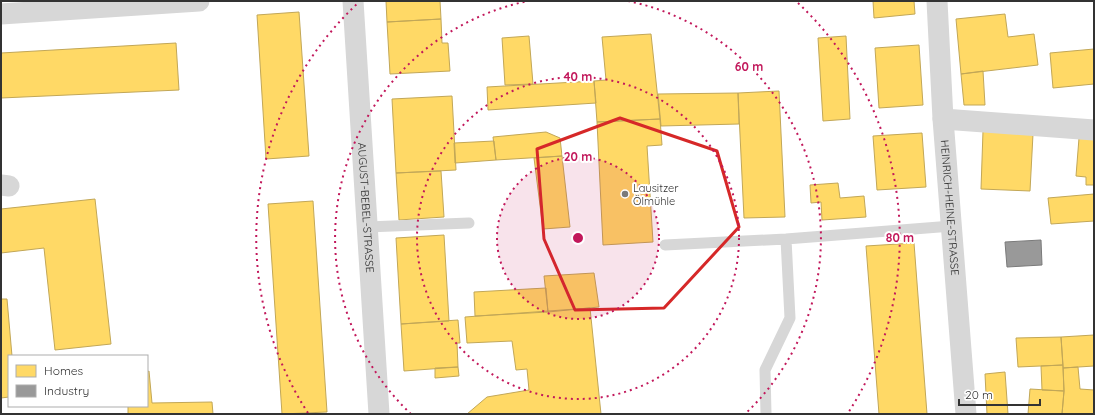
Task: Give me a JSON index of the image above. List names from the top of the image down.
{
  "streets": {
    "street": ["AUGUST-BEBEL-STRASSE", "HEINRICH-HEINE-STRASSE"]
  },
  "places": ["Lausitzer Ölmühle"],
  "legend": ["Homes", "Industry"],
  "scale_bar": "20 m",
  "rings": [
    "60 m",
    "40 m",
    "20 m",
    "80 m"
  ]
}
